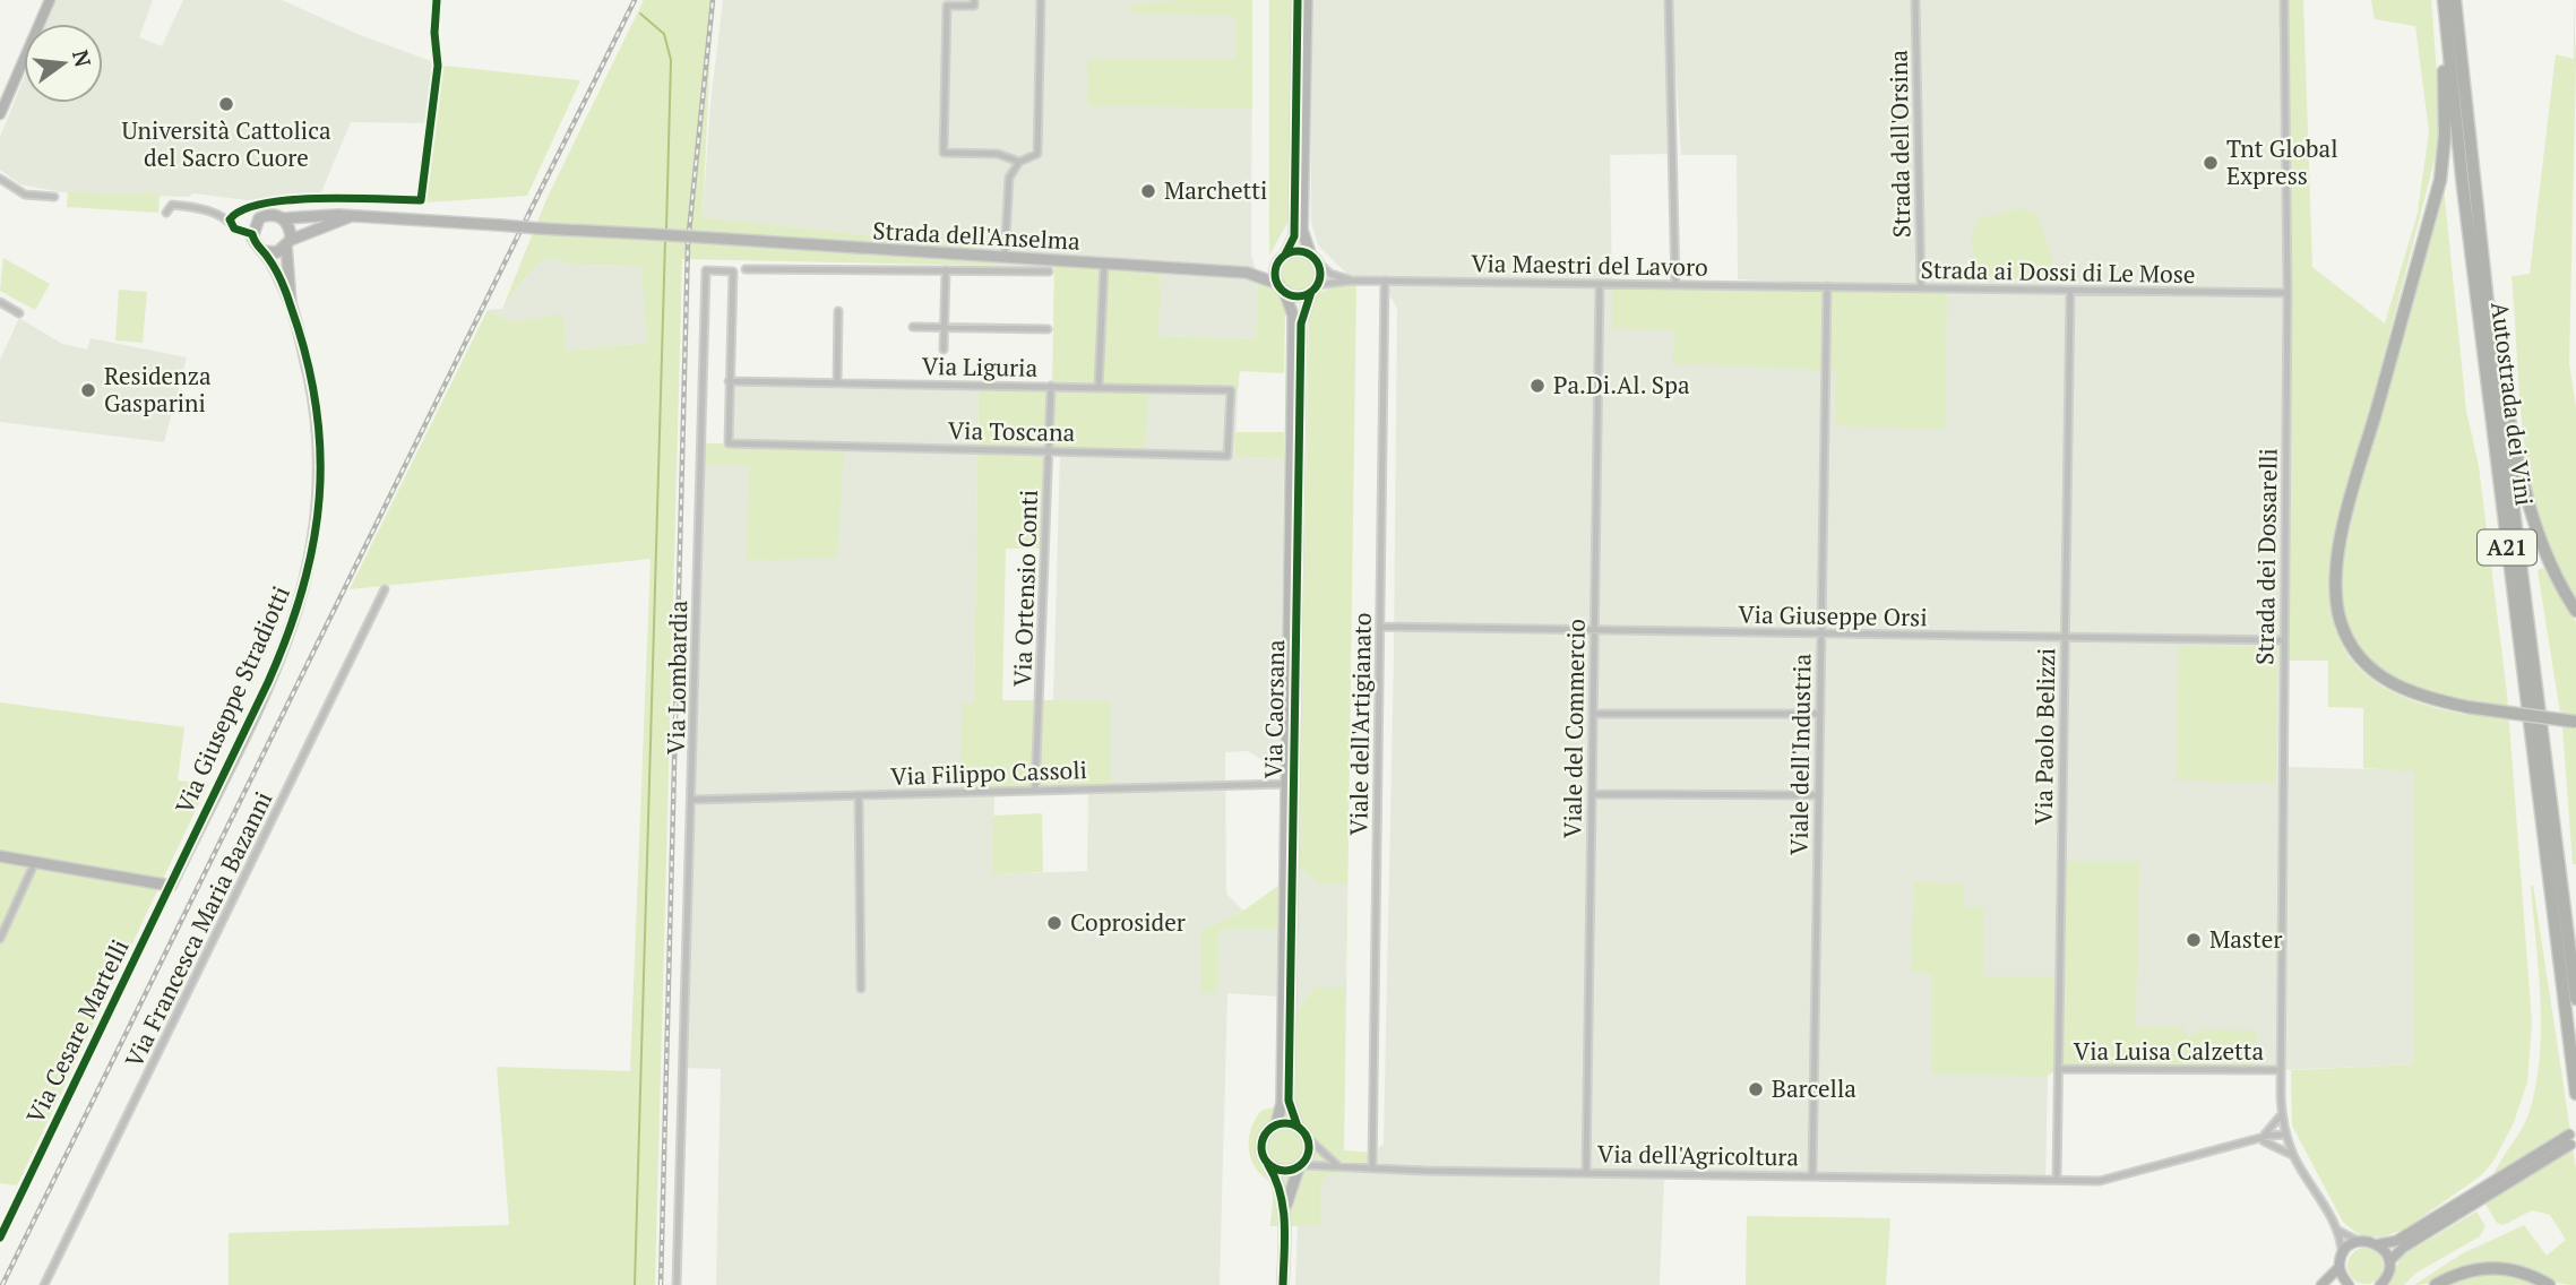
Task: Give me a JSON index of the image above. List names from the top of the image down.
{
  "streets": {
    "highway": ["Autostrada dei Vini", "A21"],
    "main road": ["Strada dell'Anselma", "Via Giuseppe Stradiotti", "Via Caorsana"],
    "street": [
      "Strada dell'Orsina",
      "Via Maestri del Lavoro",
      "Strada ai Dossi di Le Mose",
      "Via Liguria",
      "Via Toscana",
      "Strada dei Dossarelli",
      "Via Ortensio Conti",
      "Via Giuseppe Orsi",
      "Via Lombardia",
      "Viale dell'Artigianato",
      "Viale del Commercio",
      "Via Paolo Belizzi",
      "Viale dell'Industria",
      "Via Filippo Cassoli",
      "Via Francesca Maria Bazanni",
      "Via Cesare Martelli",
      "Via Luisa Calzetta",
      "Via dell'Agricoltura"
    ]
  },
  "crossings": [
    ["Strada dell'Orsina", "Strada ai Dossi di Le Mose"],
    ["Strada dell'Anselma", "Via Maestri del Lavoro"],
    ["Strada dell'Anselma", "Via Caorsana"],
    ["Via Maestri del Lavoro", "Strada ai Dossi di Le Mose"],
    ["Via Maestri del Lavoro", "Via Caorsana"],
    ["Via Maestri del Lavoro", "Viale dell'Artigianato"],
    ["Via Maestri del Lavoro", "Viale del Commercio"],
    ["Via Maestri del Lavoro", "Viale dell'Industria"],
    ["Strada ai Dossi di Le Mose", "Strada dei Dossarelli"],
    ["Strada ai Dossi di Le Mose", "Via Paolo Belizzi"],
    ["Strada ai Dossi di Le Mose", "Viale dell'Industria"],
    ["Via Liguria", "Via Toscana"],
    ["Via Liguria", "Via Ortensio Conti"],
    ["Via Liguria", "Via Lombardia"],
    ["Via Toscana", "Via Ortensio Conti"],
    ["Via Toscana", "Via Lombardia"],
    ["Strada dei Dossarelli", "Via Giuseppe Orsi"],
    ["Strada dei Dossarelli", "Via Luisa Calzetta"],
    ["Via Ortensio Conti", "Via Filippo Cassoli"],
    ["Via Giuseppe Orsi", "Viale dell'Artigianato"],
    ["Via Giuseppe Orsi", "Viale del Commercio"],
    ["Via Giuseppe Orsi", "Via Paolo Belizzi"],
    ["Via Giuseppe Orsi", "Viale dell'Industria"],
    ["Via Lombardia", "Via Filippo Cassoli"],
    ["Via Giuseppe Stradiotti", "Via Cesare Martelli"],
    ["Via Caorsana", "Via Filippo Cassoli"],
    ["Via Caorsana", "Via dell'Agricoltura"],
    ["Viale dell'Artigianato", "Via dell'Agricoltura"],
    ["Viale del Commercio", "Via dell'Agricoltura"],
    ["Via Paolo Belizzi", "Via Luisa Calzetta"],
    ["Via Paolo Belizzi", "Via dell'Agricoltura"],
    ["Viale dell'Industria", "Via dell'Agricoltura"]
  ],
  "places": [
    "Università Cattolica del Sacro Cuore",
    "Tnt Global Express",
    "Marchetti",
    "Pa.Di.Al. Spa",
    "Residenza Gasparini",
    "Coprosider",
    "Master",
    "Barcella"
  ],
  "north": "right"
}
